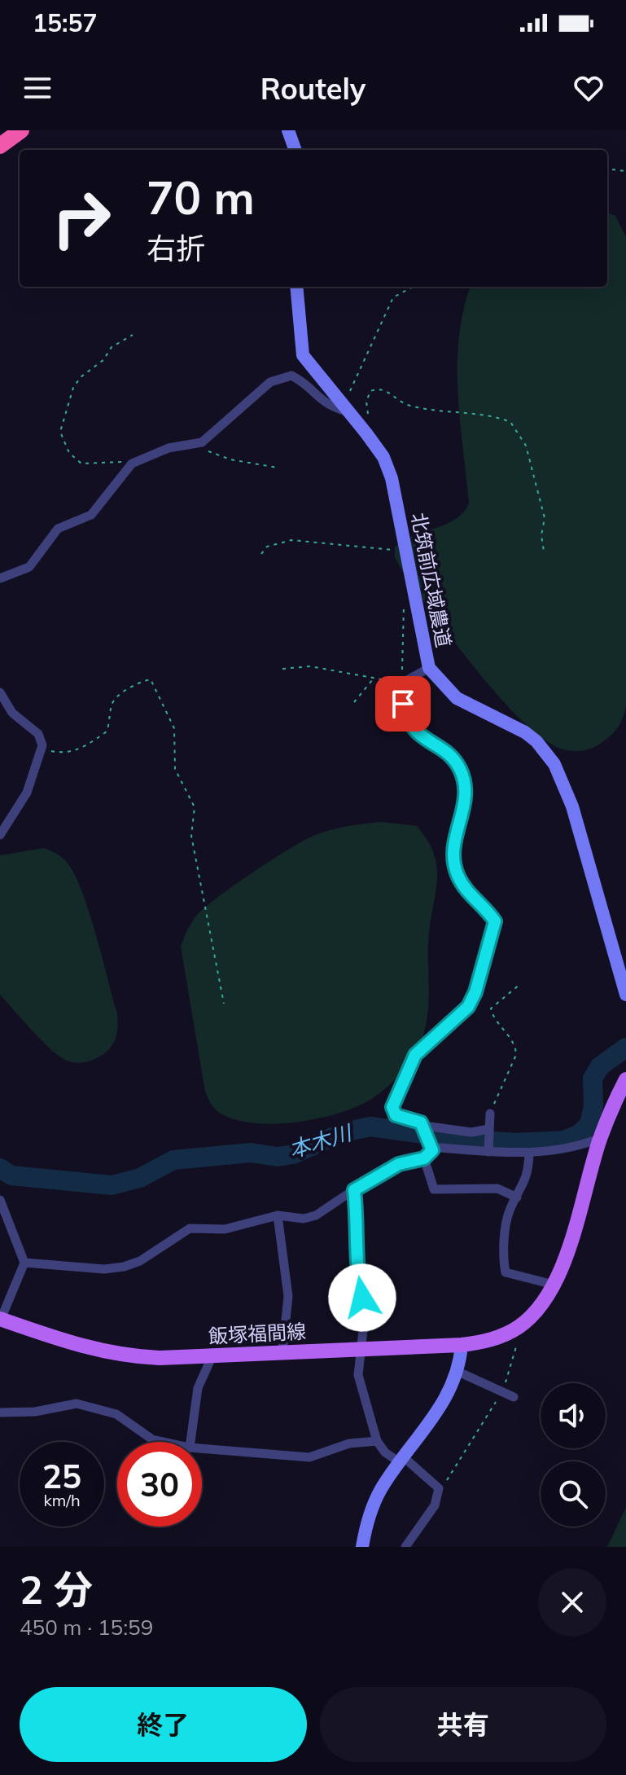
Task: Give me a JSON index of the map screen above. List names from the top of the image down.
{
  "streets": {
    "main road": ["飯塚福間線"],
    "street": ["北筑前広域農道"]
  },
  "water": ["本木川"],
  "page": {
    "status": "15:57",
    "header": "Routely",
    "turn": ["70 m", "右折"],
    "speed": "25 km/h",
    "limit": "30",
    "heading": ["2 分", "450 m · 15:59"],
    "buttons": ["終了", "共有"]
  }
}
